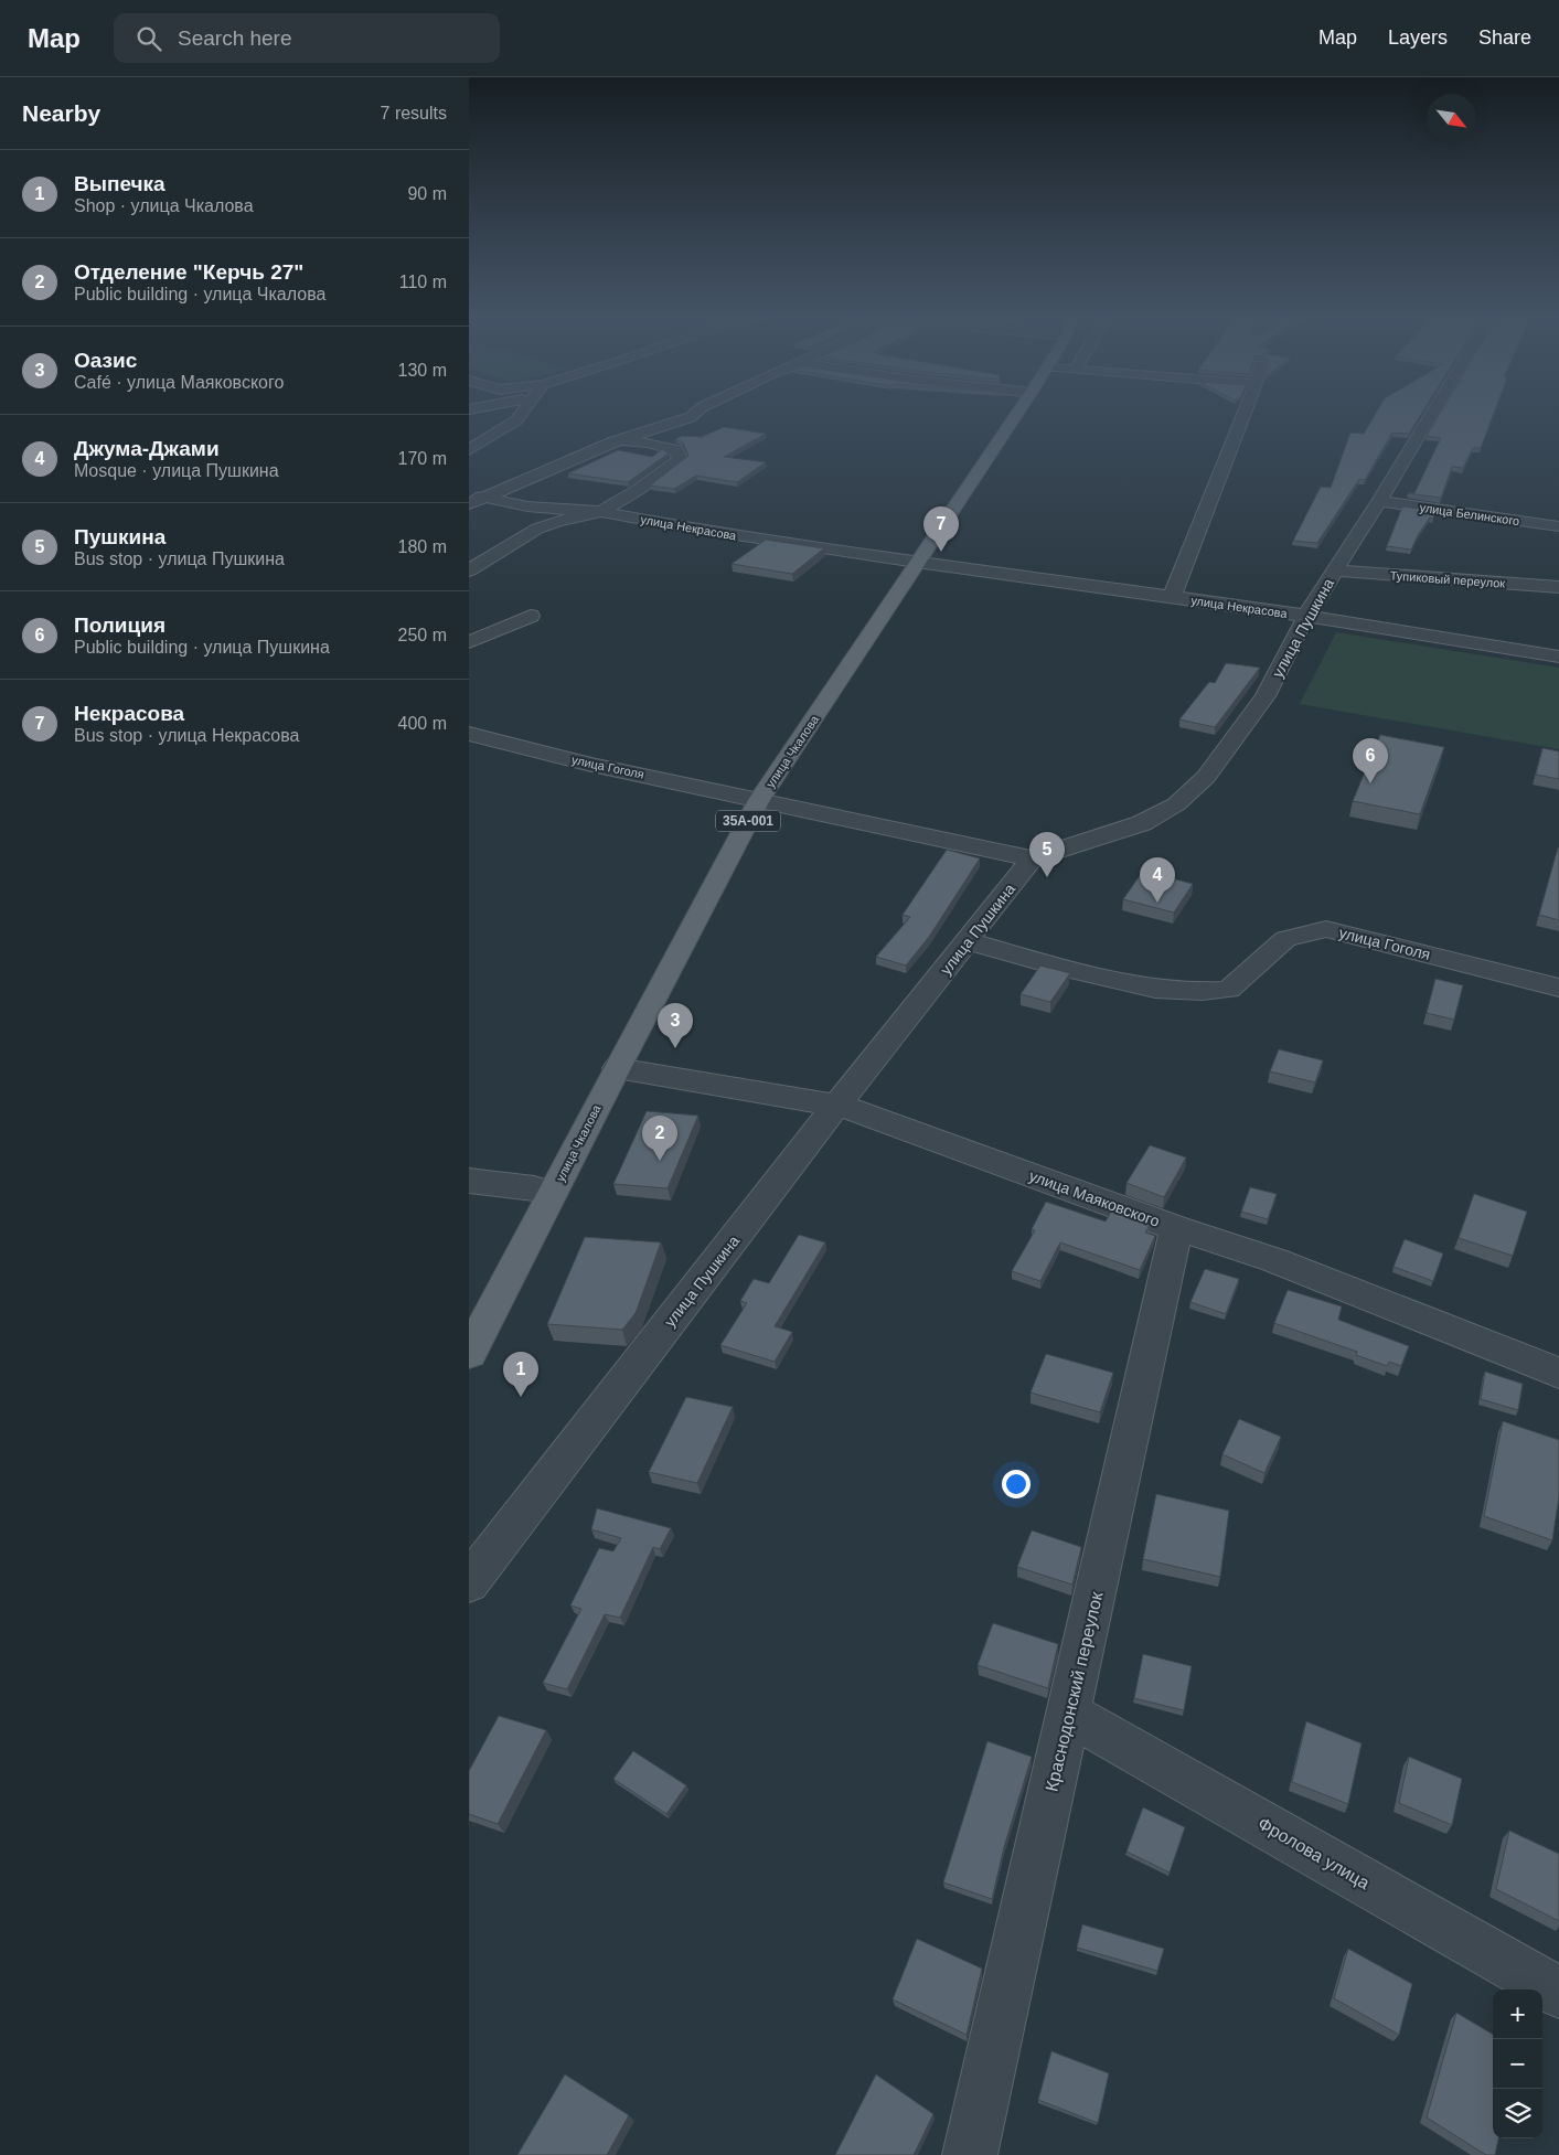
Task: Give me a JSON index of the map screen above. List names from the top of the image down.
{
  "streets": {
    "main road": ["улица Чкалова", "35А-001"],
    "street": [
      "улица Белинского",
      "улица Некрасова",
      "Тупиковый переулок",
      "улица Пушкина",
      "улица Гоголя",
      "улица Маяковского",
      "Краснодонский переулок",
      "Фролова улица"
    ]
  },
  "crossings": [
    ["улица Белинского", "улица Пушкина"],
    ["улица Некрасова", "улица Пушкина"],
    ["улица Некрасова", "улица Чкалова"],
    ["Тупиковый переулок", "улица Пушкина"],
    ["улица Пушкина", "улица Гоголя"],
    ["улица Пушкина", "улица Маяковского"],
    ["улица Чкалова", "улица Гоголя"],
    ["улица Чкалова", "улица Маяковского"],
    ["улица Маяковского", "Краснодонский переулок"],
    ["Краснодонский переулок", "Фролова улица"]
  ],
  "north": "bottom right",
  "page": {
    "header": "Map",
    "search": "Search here",
    "nav": ["Map", "Layers", "Share"],
    "heading": ["Nearby", "7 results"],
    "list": [
      {
        "mark": "1",
        "name": "Выпечка",
        "note": "Shop · улица Чкалова",
        "value": "90 m"
      },
      {
        "mark": "2",
        "name": "Отделение \"Керчь 27\"",
        "note": "Public building · улица Чкалова",
        "value": "110 m"
      },
      {
        "mark": "3",
        "name": "Оазис",
        "note": "Café · улица Маяковского",
        "value": "130 m"
      },
      {
        "mark": "4",
        "name": "Джума-Джами",
        "note": "Mosque · улица Пушкина",
        "value": "170 m"
      },
      {
        "mark": "5",
        "name": "Пушкина",
        "note": "Bus stop · улица Пушкина",
        "value": "180 m"
      },
      {
        "mark": "6",
        "name": "Полиция",
        "note": "Public building · улица Пушкина",
        "value": "250 m"
      },
      {
        "mark": "7",
        "name": "Некрасова",
        "note": "Bus stop · улица Некрасова",
        "value": "400 m"
      }
    ],
    "pins": [
      "7",
      "6",
      "5",
      "4",
      "3",
      "2",
      "1"
    ],
    "map_buttons": ["+", "−"]
  }
}
